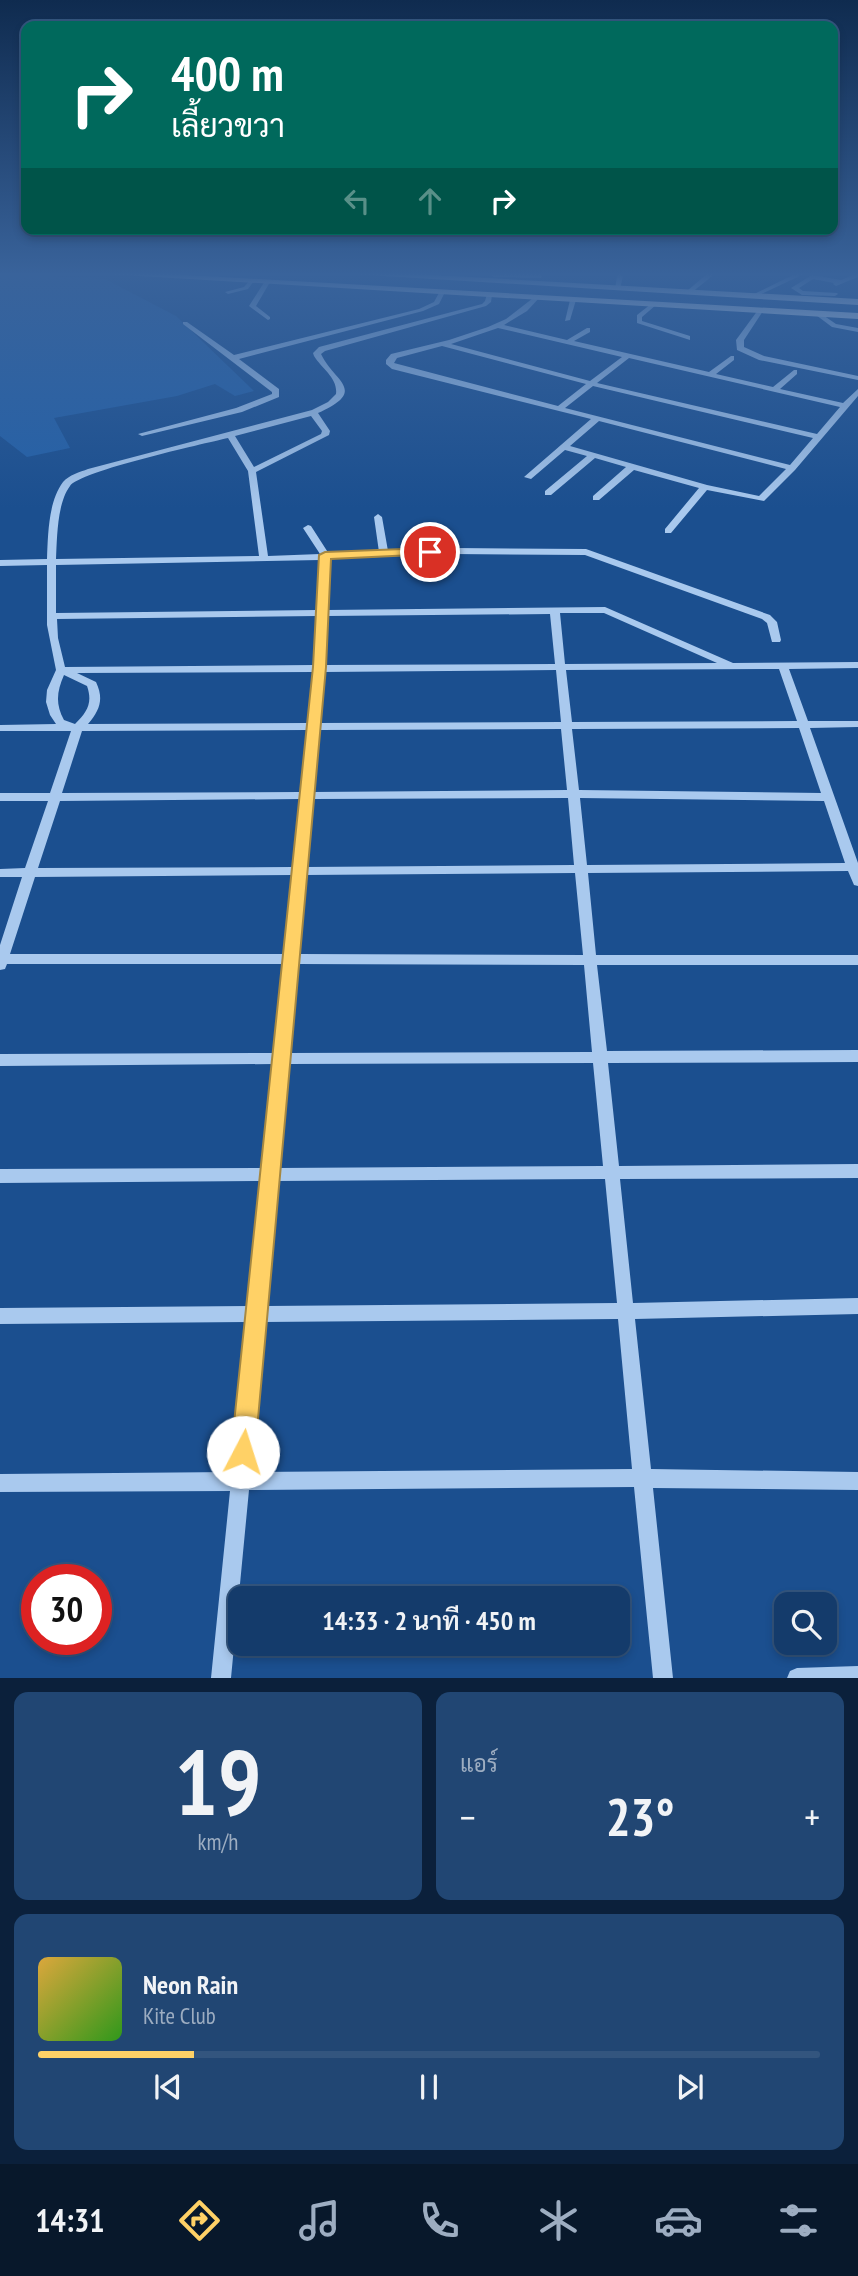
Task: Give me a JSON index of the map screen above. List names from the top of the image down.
{
  "page": {
    "turn": ["400 m", "เลี้ยวขวา"],
    "limit": "30",
    "trip": "14:33 · 2 นาที · 450 m",
    "tile": [
      ["19", "km/h"],
      "แอร์"
    ],
    "heat": ["−", "23°", "+"],
    "song": ["Neon Rain", "Kite Club"],
    "tabs": "14:31"
  }
}
